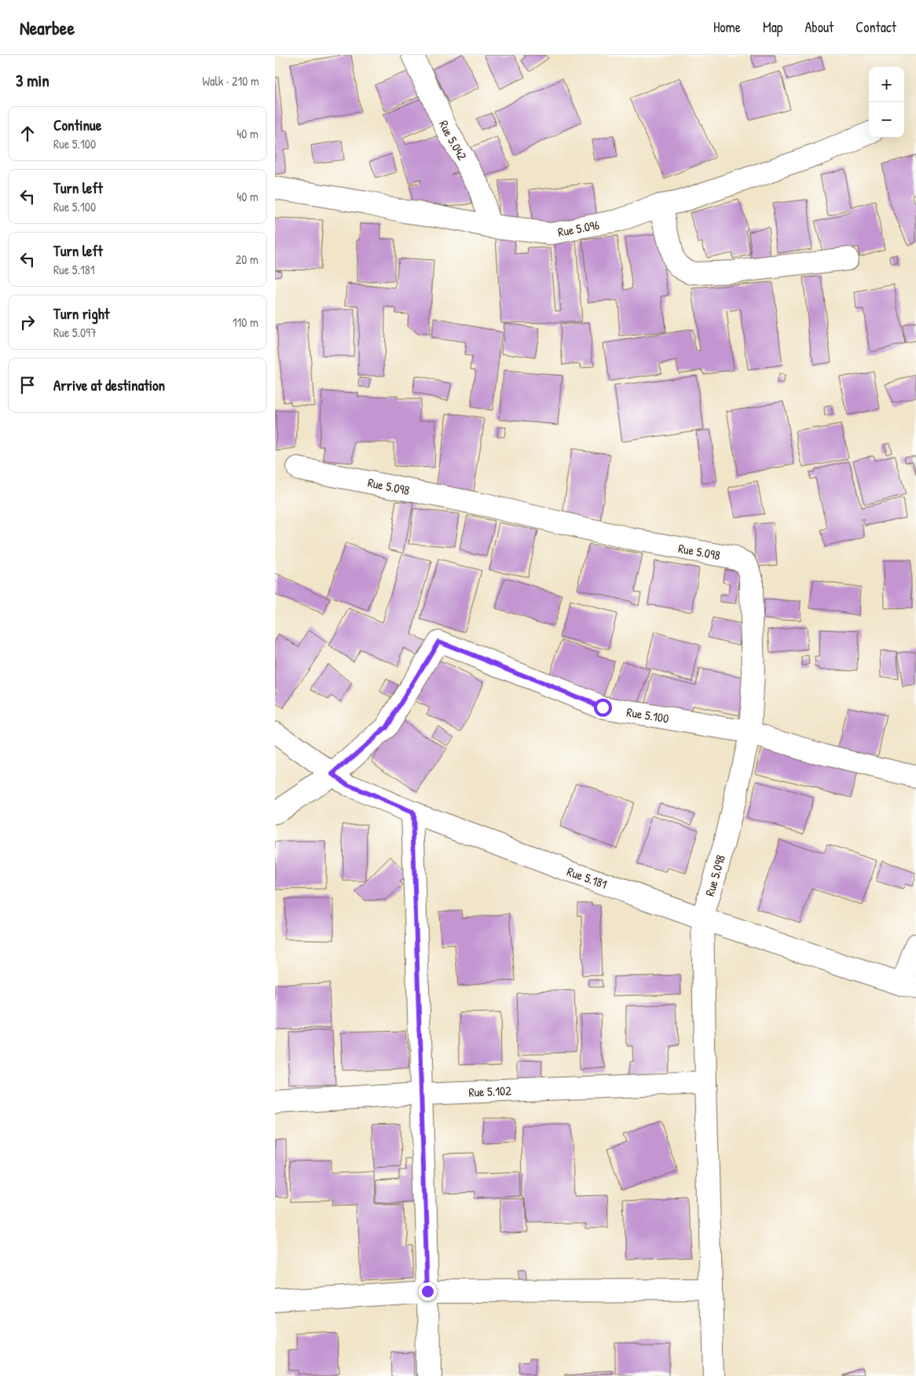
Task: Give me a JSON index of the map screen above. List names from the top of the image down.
{
  "streets": {
    "street": [
      "Rue 5.042",
      "Rue 5.096",
      "Rue 5.098",
      "Rue 5.100",
      "Rue 5.181",
      "Rue 5.102"
    ]
  },
  "crossings": [
    ["Rue 5.042", "Rue 5.096"],
    ["Rue 5.098", "Rue 5.100"],
    ["Rue 5.098", "Rue 5.181"],
    ["Rue 5.098", "Rue 5.102"],
    ["Rue 5.100", "Rue 5.181"]
  ],
  "page": {
    "header": "Nearbee",
    "nav": [
      "Home",
      "Map",
      "About",
      "Contact"
    ],
    "heading": ["3 min", "Walk · 210 m"],
    "map_buttons": ["+", "−"],
    "list": [
      ["Continue", "Rue 5.100", "40 m"],
      ["Turn left", "Rue 5.100", "40 m"],
      ["Turn left", "Rue 5.181", "20 m"],
      ["Turn right", "Rue 5.097", "110 m"],
      "Arrive at destination"
    ]
  }
}
